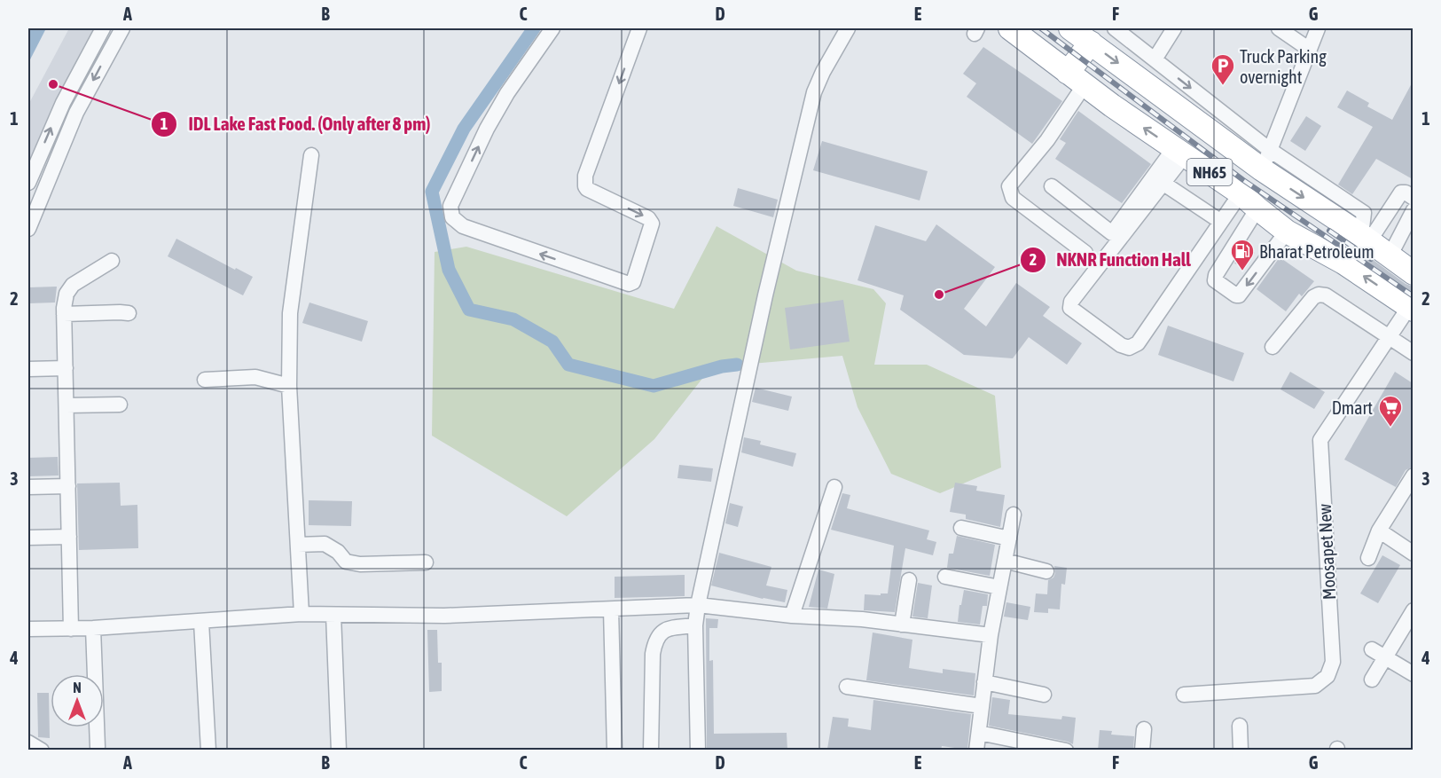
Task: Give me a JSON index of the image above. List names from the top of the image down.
{
  "streets": {
    "highway": ["NH65"],
    "street": ["Moosapet New"]
  },
  "crossings": [
    ["NH65", "Moosapet New"]
  ],
  "places": {
    "other": ["IDL Lake Fast Food. (Only after 8 pm)", "NKNR Function Hall"],
    "parking": ["Truck Parking overnight"],
    "fuel station": ["Bharat Petroleum"],
    "supermarket": ["Dmart"]
  },
  "north": "top",
  "grid": {
    "columns": [
      "A",
      "B",
      "C",
      "D",
      "E",
      "F",
      "G"
    ],
    "rows": [
      "1",
      "2",
      "3",
      "4"
    ]
  }
}
